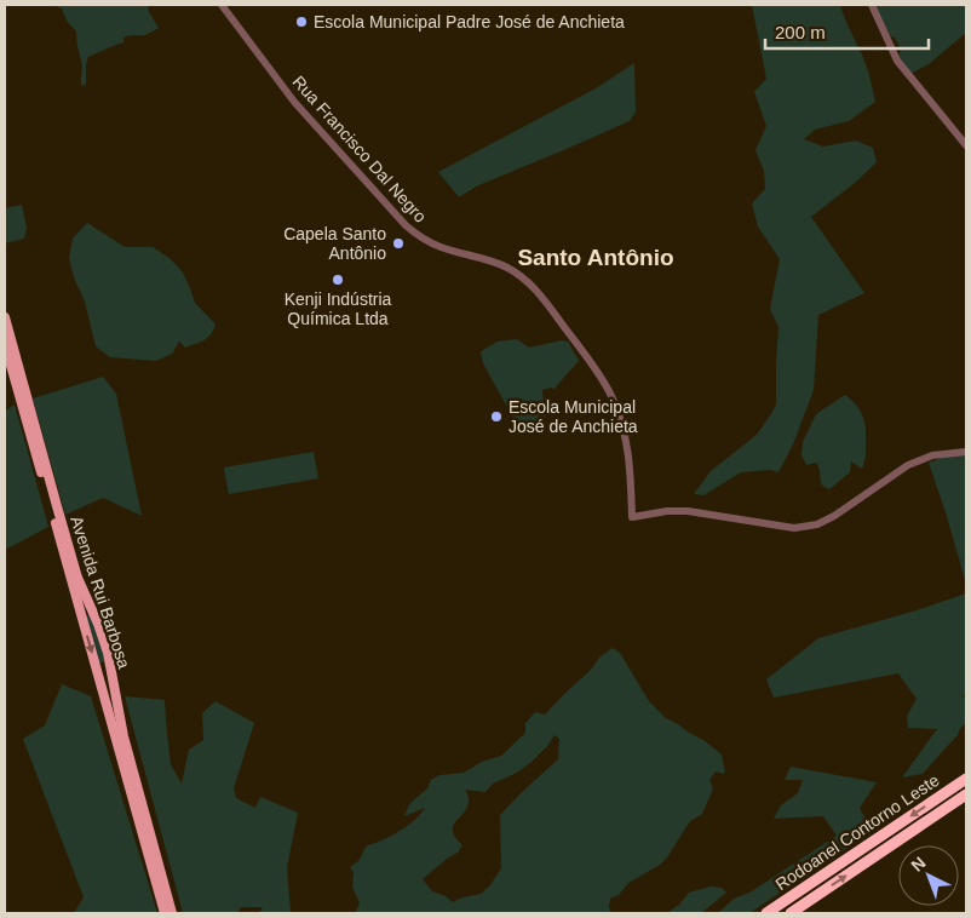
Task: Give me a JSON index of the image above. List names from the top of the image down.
{
  "streets": {
    "highway": ["Rodoanel Contorno Leste"],
    "main road": ["Avenida Rui Barbosa"],
    "street": ["Rua Francisco Dal Negro"]
  },
  "districts": ["Santo Antônio"],
  "places": [
    "Escola Municipal Padre José de Anchieta",
    "Capela Santo Antônio",
    "Kenji Indústria Química Ltda",
    "Escola Municipal José de Anchieta"
  ],
  "scale_bar": "200 m",
  "north": "top left"
}
